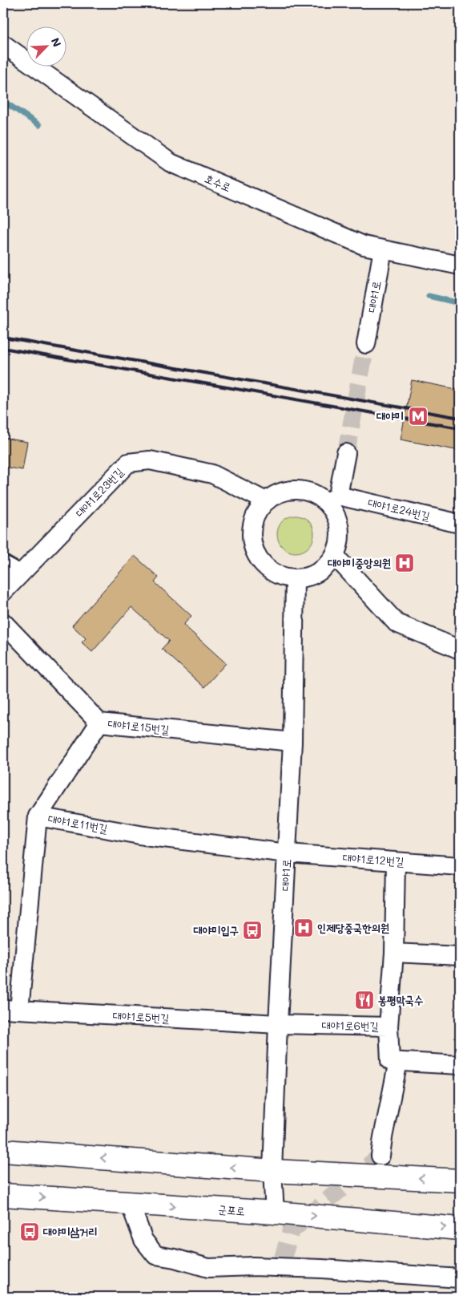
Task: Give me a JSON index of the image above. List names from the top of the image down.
{
  "streets": {
    "main road": ["군포로"],
    "street": [
      "호수로",
      "대야1로",
      "대야1로23번길",
      "대야1로24번길",
      "대야1로15번길",
      "대야1로11번길",
      "대야1로12번길",
      "대야1로5번길",
      "대야1로6번길"
    ]
  },
  "crossings": [
    ["호수로", "대야1로"],
    ["대야1로", "대야1로23번길"],
    ["대야1로", "대야1로24번길"],
    ["대야1로", "대야1로15번길"],
    ["대야1로", "대야1로11번길"],
    ["대야1로", "대야1로12번길"],
    ["대야1로", "대야1로5번길"],
    ["대야1로", "대야1로6번길"],
    ["대야1로", "군포로"],
    ["대야1로23번길", "대야1로24번길"],
    ["대야1로11번길", "대야1로12번길"],
    ["대야1로11번길", "대야1로5번길"],
    ["대야1로5번길", "대야1로6번길"]
  ],
  "places": {
    "metro station": ["대야미"],
    "hospital": ["대야미중앙의원", "인제당중국한의원"],
    "bus stop": ["대야미입구", "대야미삼거리"],
    "restaurant": ["봉평막국수"]
  },
  "north": "top right"
}
